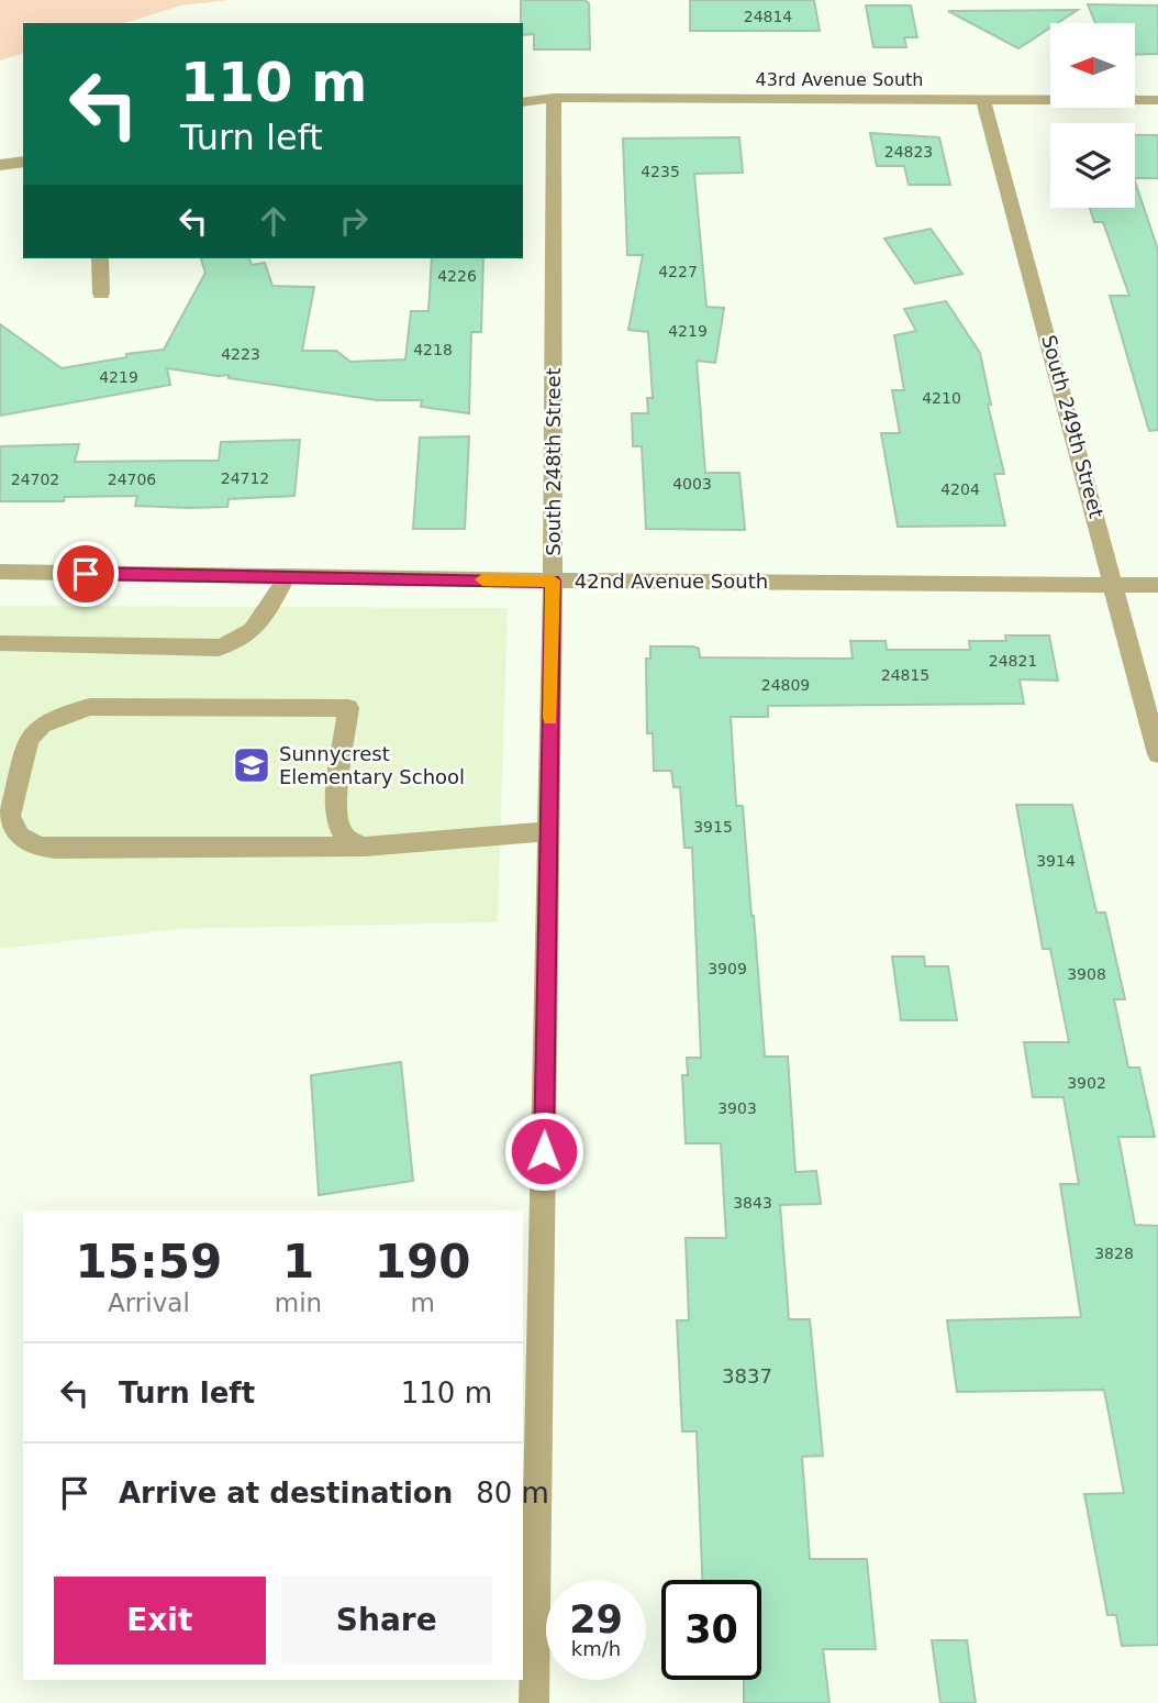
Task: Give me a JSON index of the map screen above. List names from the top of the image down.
{
  "streets": {
    "street": [
      "43rd Avenue South",
      "South 249th Street",
      "South 248th Street",
      "42nd Avenue South"
    ]
  },
  "crossings": [
    ["43rd Avenue South", "South 249th Street"],
    ["43rd Avenue South", "South 248th Street"],
    ["South 249th Street", "42nd Avenue South"],
    ["South 248th Street", "42nd Avenue South"]
  ],
  "places": {
    "school or university": ["Sunnycrest Elementary School"]
  },
  "house_numbers": [
    "24814",
    "24823",
    "4235",
    "4227",
    "4226",
    "4219",
    "4218",
    "4223",
    "4219",
    "4210",
    "24712",
    "24702",
    "24706",
    "4003",
    "4204",
    "24821",
    "24815",
    "24809",
    "3915",
    "3914",
    "3909",
    "3908",
    "3902",
    "3903",
    "3843",
    "3828",
    "3837"
  ],
  "north": "left",
  "page": {
    "turn": ["110 m", "Turn left"],
    "eta": [
      "15:59",
      "Arrival",
      "1",
      "min",
      "190",
      "m"
    ],
    "list": [
      {
        "name": "Turn left",
        "value": "110 m"
      },
      {
        "name": "Arrive at destination",
        "value": "80 m"
      }
    ],
    "buttons": ["Exit", "Share"],
    "speed": "29 km/h",
    "limit": "30"
  }
}
